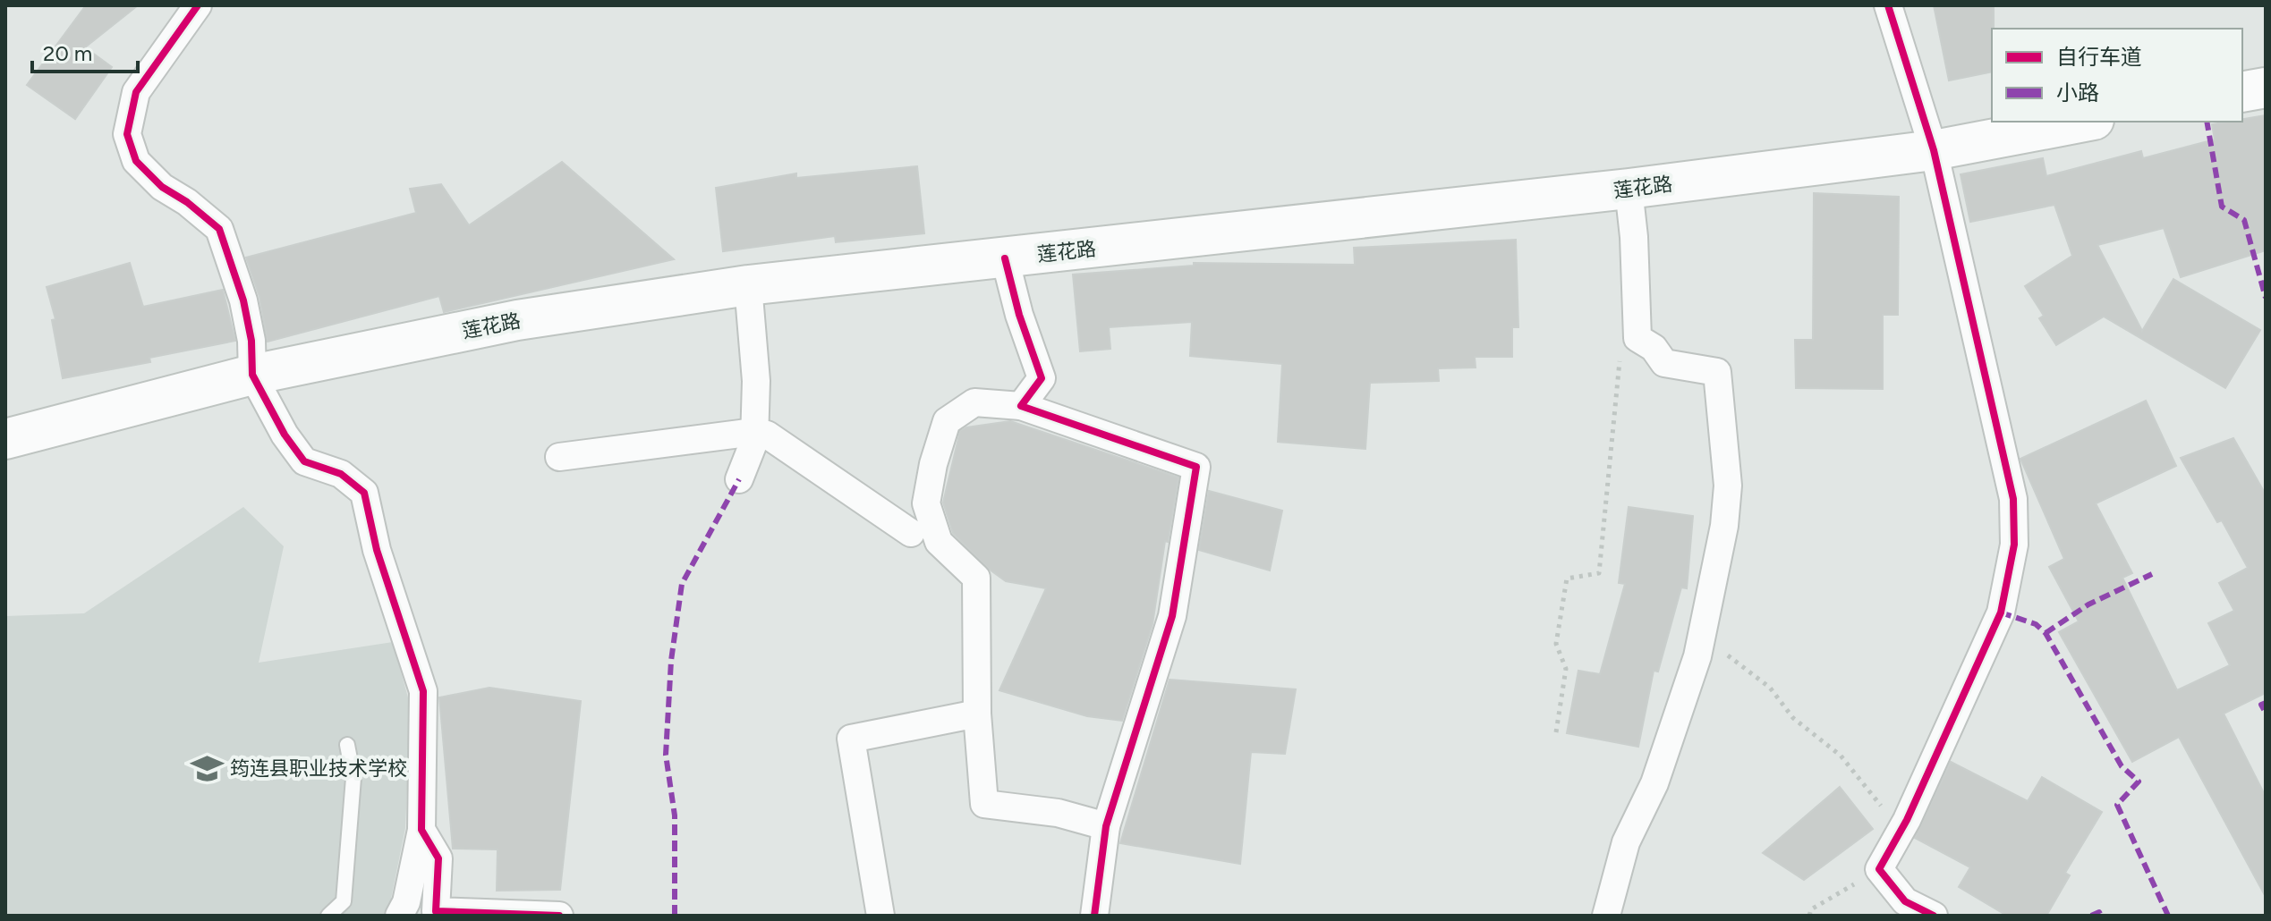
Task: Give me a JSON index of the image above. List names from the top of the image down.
{
  "streets": {
    "main road": ["莲花路"]
  },
  "places": {
    "school or university": ["筠连县职业技术学校"]
  },
  "legend": ["自行车道", "小路"],
  "scale_bar": "20 m"
}
